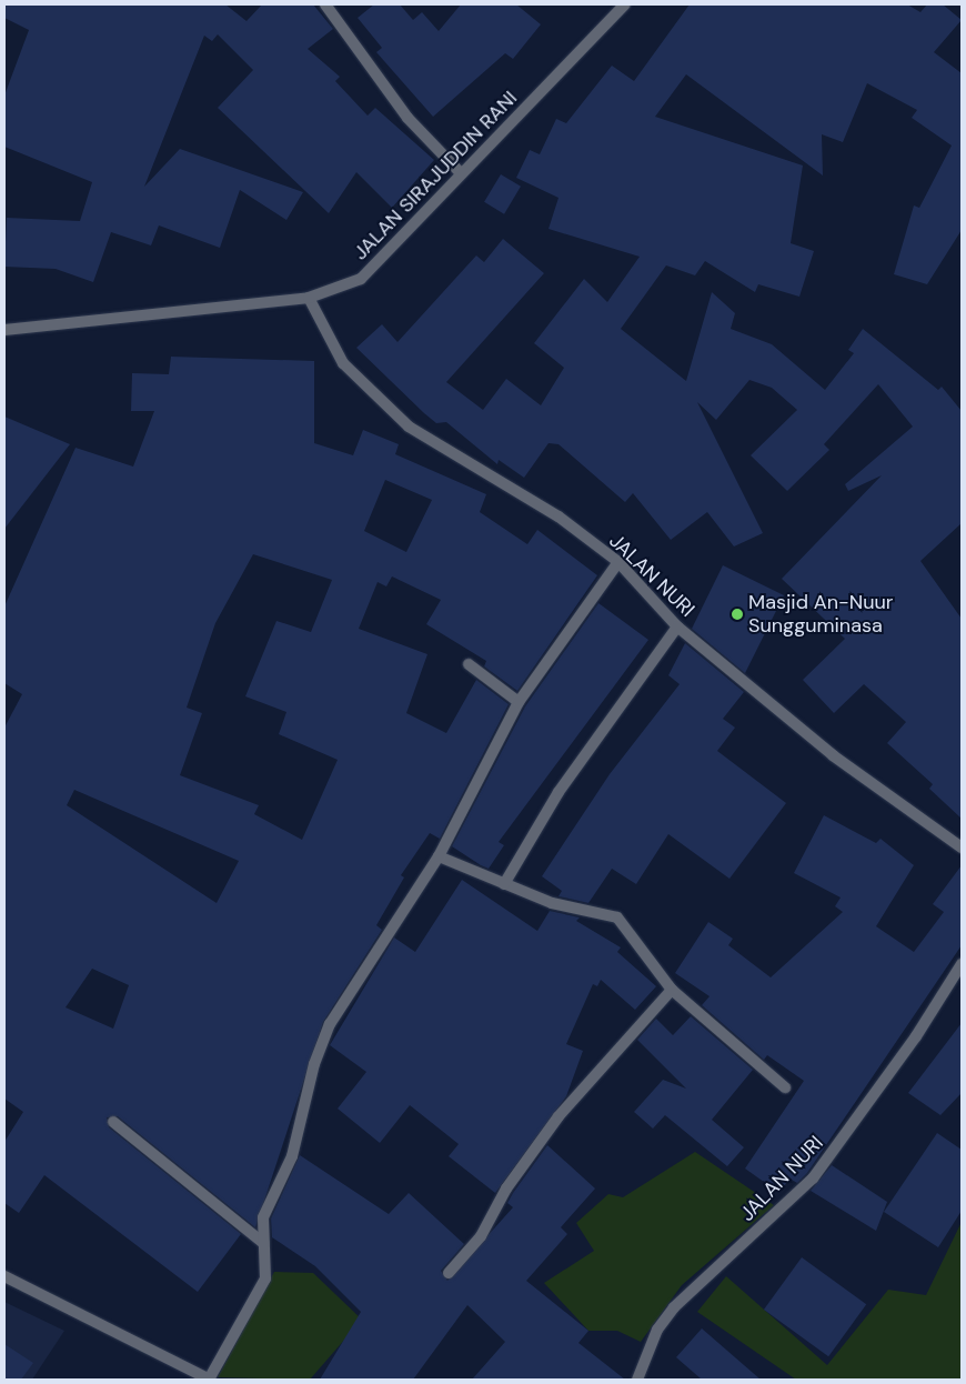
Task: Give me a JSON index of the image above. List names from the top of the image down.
{
  "streets": {
    "street": ["JALAN SIRAJUDDIN RANI", "JALAN NURI"]
  },
  "crossings": [
    ["JALAN SIRAJUDDIN RANI", "JALAN NURI"]
  ],
  "places": ["Masjid An-Nuur Sungguminasa"]
}
